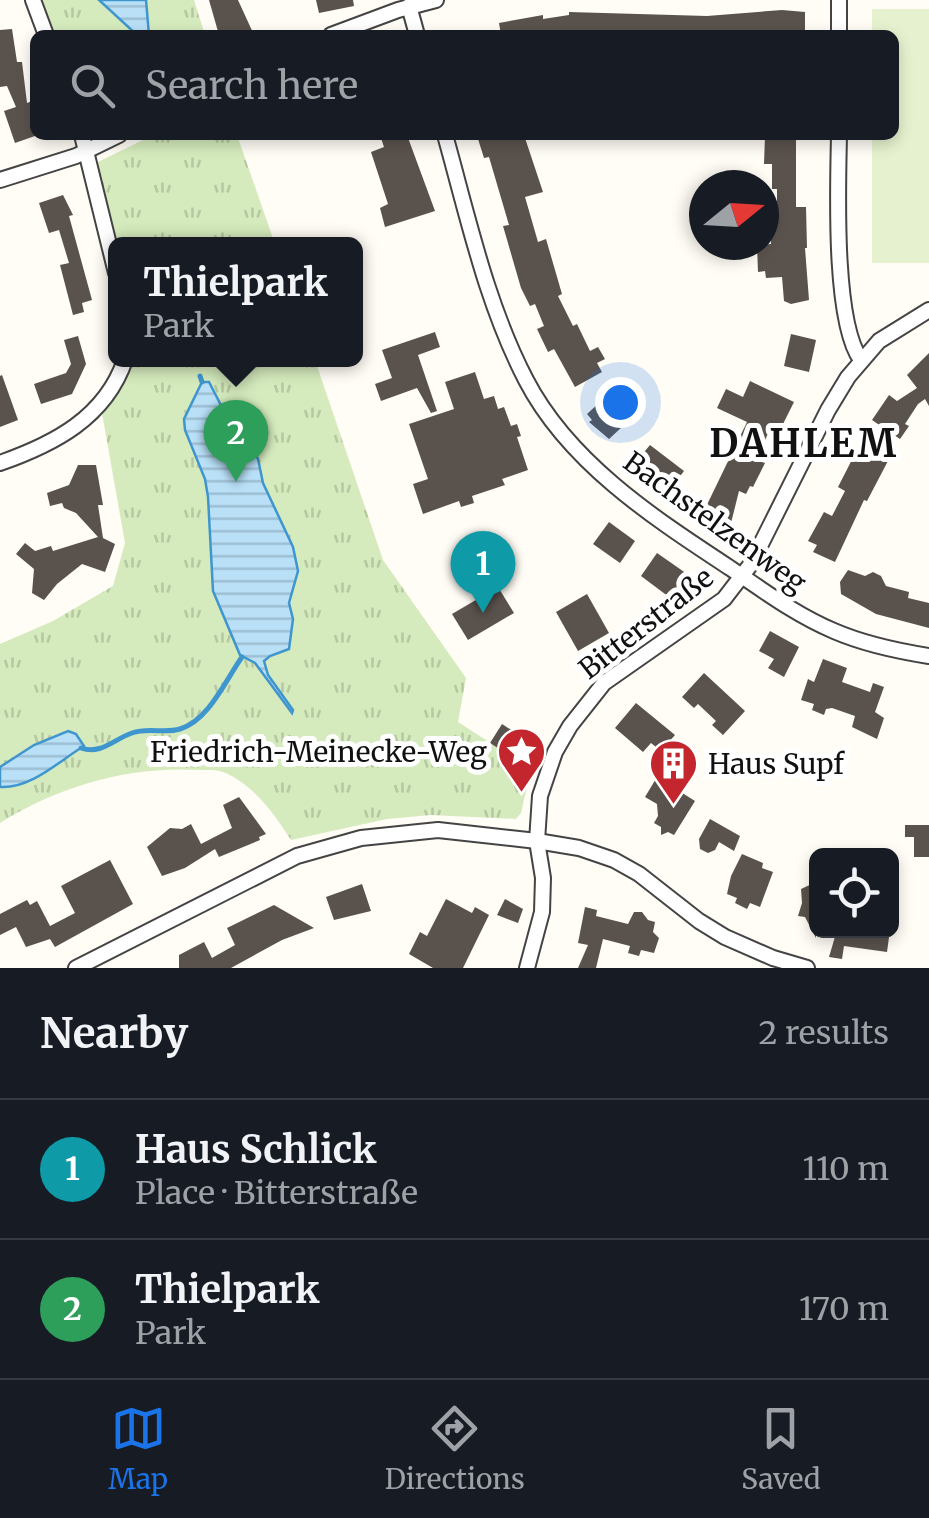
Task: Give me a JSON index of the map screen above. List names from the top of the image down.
{
  "streets": {
    "street": ["Bachstelzenweg", "Bitterstraße"]
  },
  "crossings": [
    ["Bachstelzenweg", "Bitterstraße"]
  ],
  "districts": ["DAHLEM"],
  "places": {
    "place": ["Friedrich-Meinecke-Weg"],
    "building": ["Haus Supf"]
  },
  "north": "right",
  "page": {
    "search": "Search here",
    "popup": ["Thielpark", "Park"],
    "pins": ["2", "1"],
    "heading": ["Nearby", "2 results"],
    "list": [
      {
        "mark": "1",
        "name": "Haus Schlick",
        "note": "Place · Bitterstraße",
        "value": "110 m"
      },
      {
        "mark": "2",
        "name": "Thielpark",
        "note": "Park",
        "value": "170 m"
      }
    ],
    "nav": ["Map", "Directions", "Saved"]
  }
}
